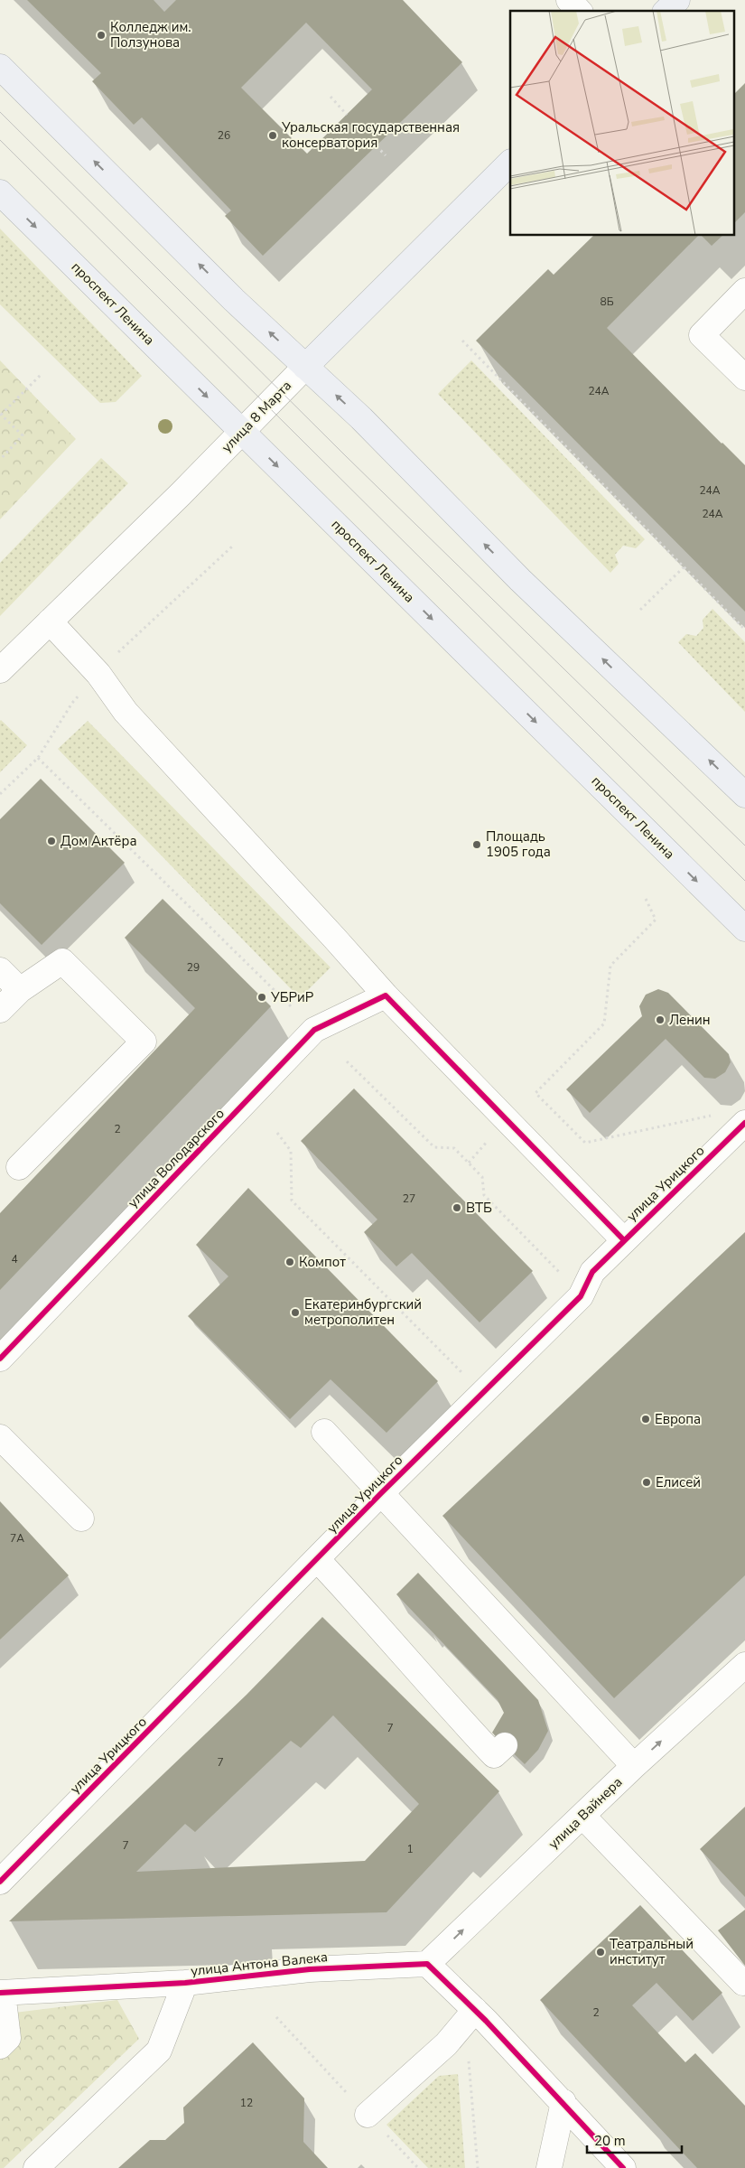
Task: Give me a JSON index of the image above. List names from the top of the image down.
{
  "streets": {
    "main road": ["проспект Ленина", "улица 8 Марта"],
    "street": [
      "улица Володарского",
      "улица Урицкого",
      "улица Вайнера",
      "улица Антона Валека"
    ]
  },
  "crossings": [
    ["проспект Ленина", "улица 8 Марта"],
    ["улица Вайнера", "улица Антона Валека"]
  ],
  "one_way": ["улица Вайнера"],
  "places": [
    "Колледж им. Ползунова",
    "Уральская государственная консерватория",
    "Дом Актёра",
    "Площадь 1905 года",
    "УБРиР",
    "Ленин",
    "ВТБ",
    "Компот",
    "Екатеринбургский метрополитен",
    "Европа",
    "Елисей",
    "Театральный институт"
  ],
  "house_numbers": [
    "26",
    "8Б",
    "24А",
    "24А",
    "24А",
    "29",
    "2",
    "27",
    "4",
    "7А",
    "7",
    "7",
    "7",
    "1",
    "2",
    "12"
  ],
  "scale_bar": "20 m"
}
